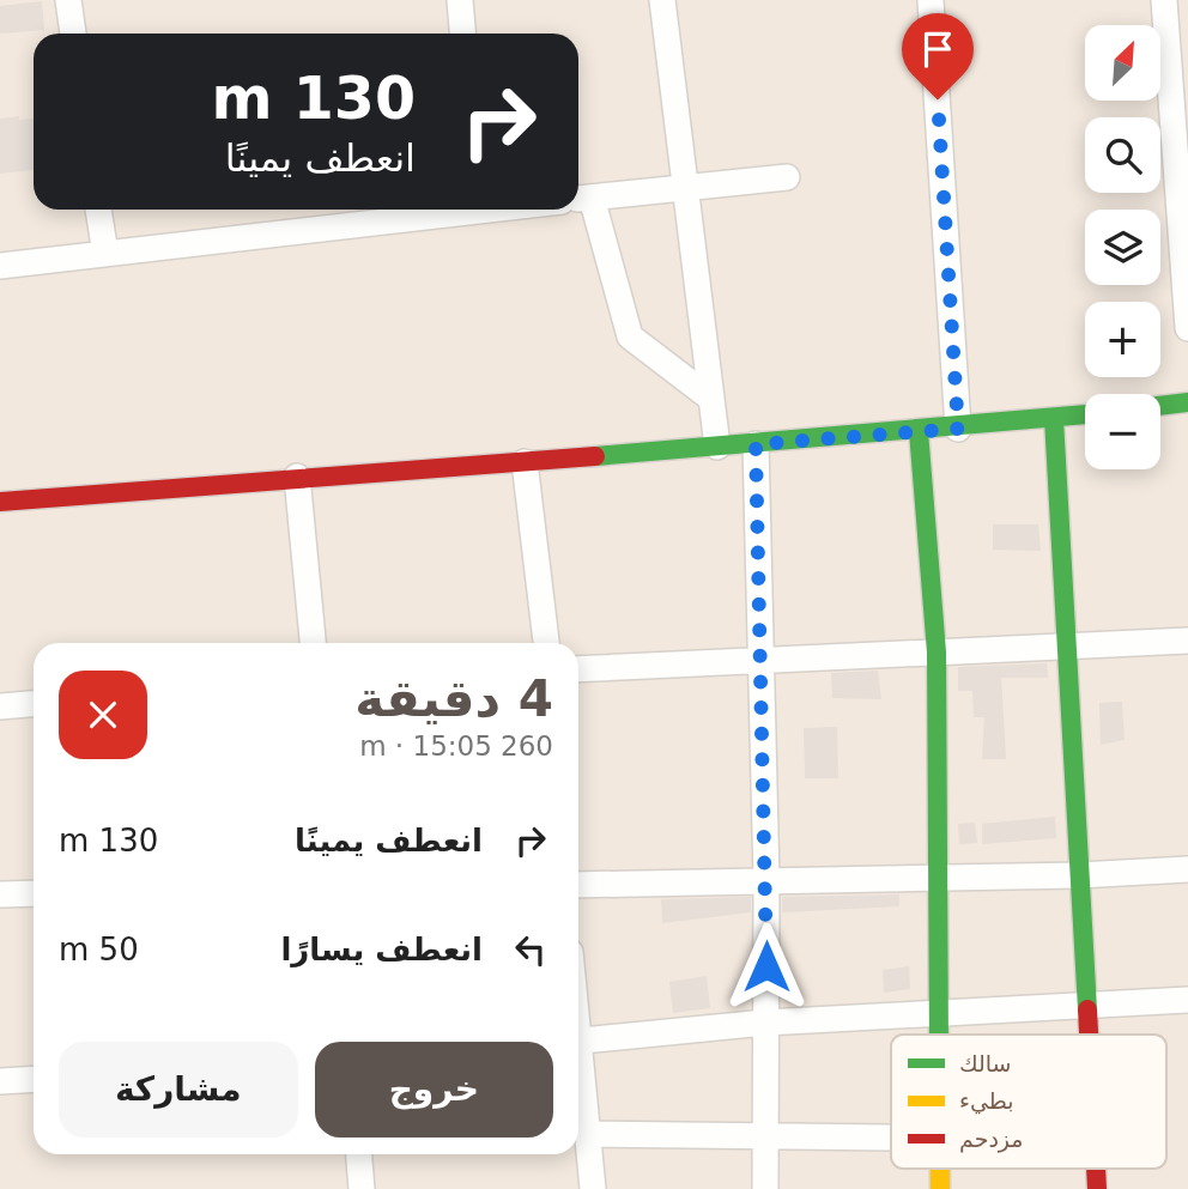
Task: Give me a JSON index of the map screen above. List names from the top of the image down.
{
  "legend": ["سالك", "بطيء", "مزدحم"],
  "north": "top right",
  "page": {
    "map_buttons": ["+", "−"],
    "turn": ["130 m", "انعطف يمينًا"],
    "heading": ["4 دقيقة", "260 m · 15:05"],
    "list": [
      {
        "name": "انعطف يمينًا",
        "value": "130 m"
      },
      {
        "name": "انعطف يسارًا",
        "value": "50 m"
      }
    ],
    "buttons": ["خروج", "مشاركة"]
  }
}
